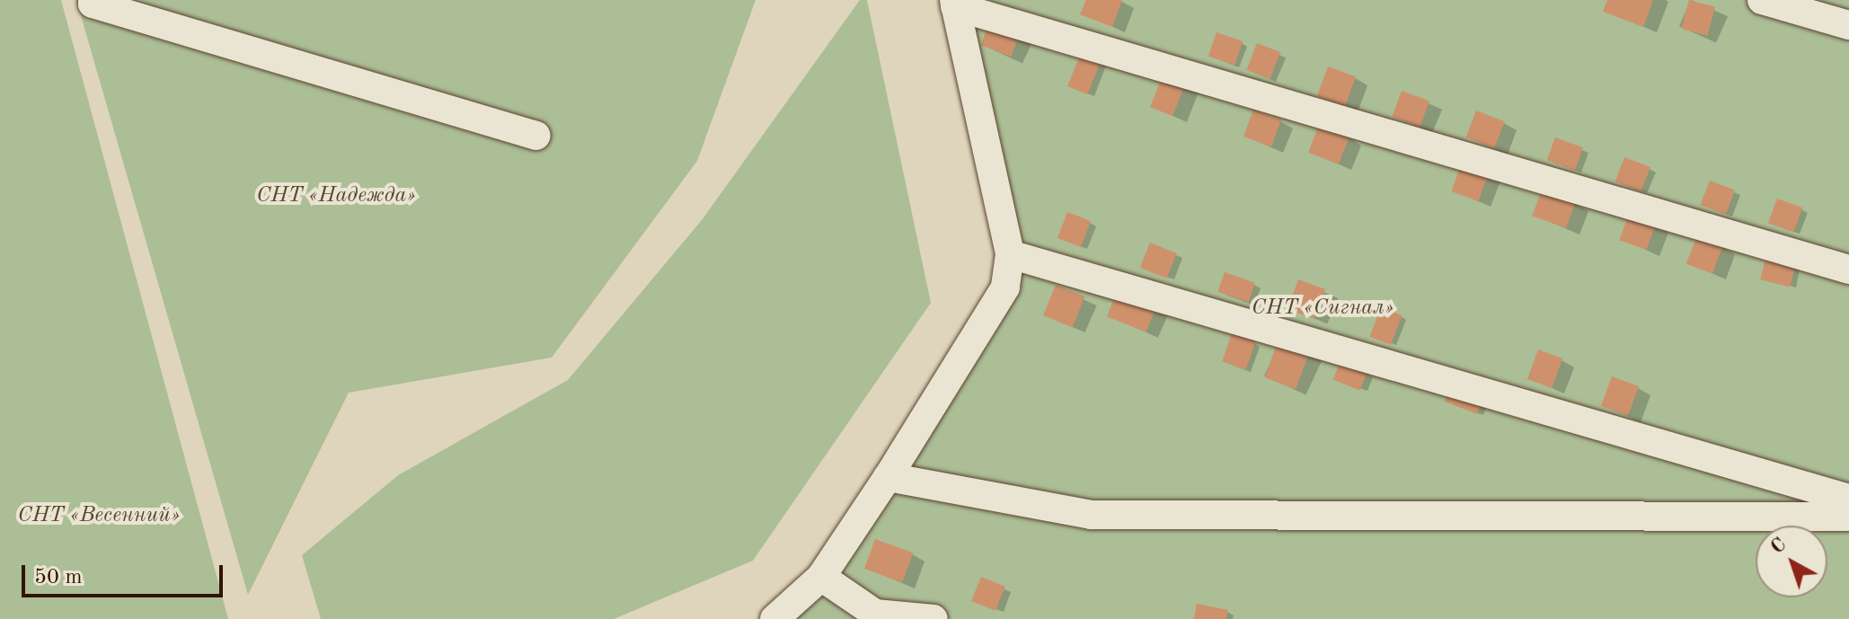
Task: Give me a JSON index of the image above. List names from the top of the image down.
{
  "parks": ["СНТ «Надежда»", "СНТ «Сигнал»", "СНТ «Весенний»"],
  "scale_bar": "50 m",
  "north": "top left"
}
